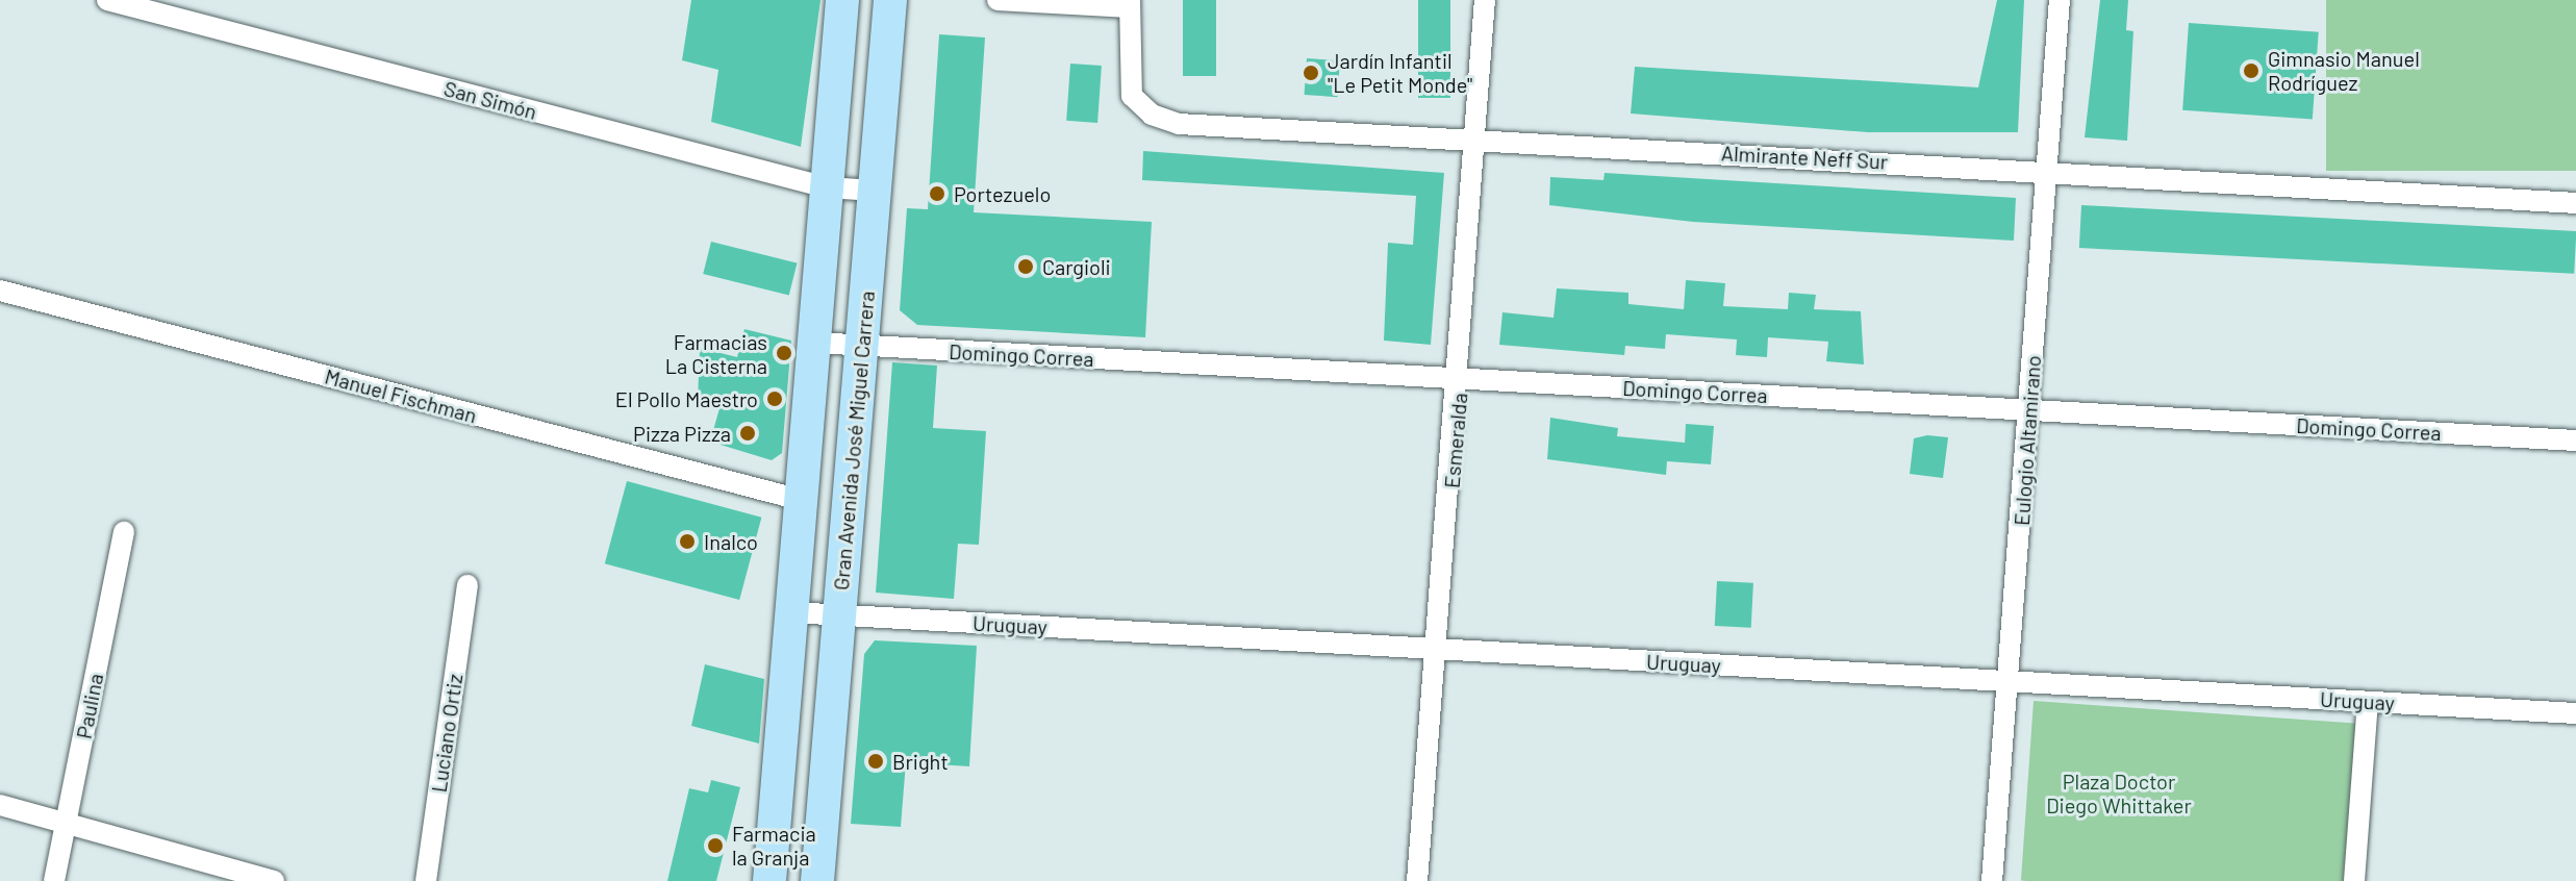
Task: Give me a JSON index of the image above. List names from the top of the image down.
{
  "streets": {
    "main road": ["Gran Avenida José Miguel Carrera"],
    "street": [
      "San Simón",
      "Almirante Neff Sur",
      "Domingo Correa",
      "Manuel Fischman",
      "Esmeralda",
      "Eulogio Altamirano",
      "Uruguay",
      "Paulina",
      "Luciano Ortiz"
    ]
  },
  "crossings": [
    ["San Simón", "Gran Avenida José Miguel Carrera"],
    ["Almirante Neff Sur", "Esmeralda"],
    ["Almirante Neff Sur", "Eulogio Altamirano"],
    ["Domingo Correa", "Gran Avenida José Miguel Carrera"],
    ["Domingo Correa", "Esmeralda"],
    ["Domingo Correa", "Eulogio Altamirano"],
    ["Gran Avenida José Miguel Carrera", "Uruguay"],
    ["Esmeralda", "Uruguay"],
    ["Eulogio Altamirano", "Uruguay"]
  ],
  "parks": ["Plaza Doctor Diego Whittaker"],
  "places": [
    "Gimnasio Manuel Rodríguez",
    "Jardín Infantil \"Le Petit Monde\"",
    "Portezuelo",
    "Cargioli",
    "Farmacias La Cisterna",
    "El Pollo Maestro",
    "Pizza Pizza",
    "Inalco",
    "Bright",
    "Farmacia la Granja"
  ]
}
